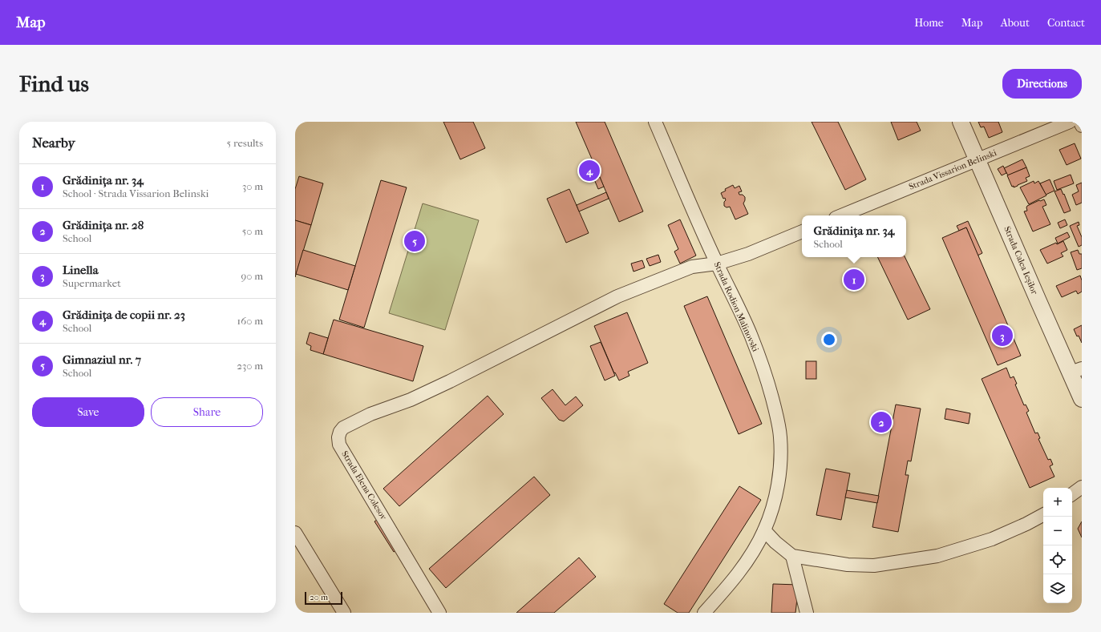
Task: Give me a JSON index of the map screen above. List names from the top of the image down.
{
  "streets": {
    "street": [
      "Strada Vissarion Belinski",
      "Strada Calea Ieșilor",
      "Strada Rodion Malinovski",
      "Strada Elena Colesov"
    ]
  },
  "crossings": [
    ["Strada Vissarion Belinski", "Strada Calea Ieșilor"],
    ["Strada Rodion Malinovski", "Strada Elena Colesov"]
  ],
  "scale_bar": "20 m",
  "page": {
    "header": "Map",
    "nav": [
      "Home",
      "Map",
      "About",
      "Contact"
    ],
    "buttons": [
      "Directions",
      ["Save", "Share"]
    ],
    "title": "Find us",
    "heading": ["Nearby", "5 results"],
    "pins": [
      "4",
      "5",
      "1",
      "3",
      "2"
    ],
    "list": [
      {
        "mark": "1",
        "name": "Grădinița nr. 34",
        "note": "School · Strada Vissarion Belinski",
        "value": "30 m"
      },
      {
        "mark": "2",
        "name": "Grădinița nr. 28",
        "note": "School",
        "value": "50 m"
      },
      {
        "mark": "3",
        "name": "Linella",
        "note": "Supermarket",
        "value": "90 m"
      },
      {
        "mark": "4",
        "name": "Grădinița de copii nr. 23",
        "note": "School",
        "value": "160 m"
      },
      {
        "mark": "5",
        "name": "Gimnaziul nr. 7",
        "note": "School",
        "value": "230 m"
      }
    ],
    "popup": ["Grădinița nr. 34", "School"],
    "map_buttons": ["+", "−"],
    "scale": "20 m"
  }
}
